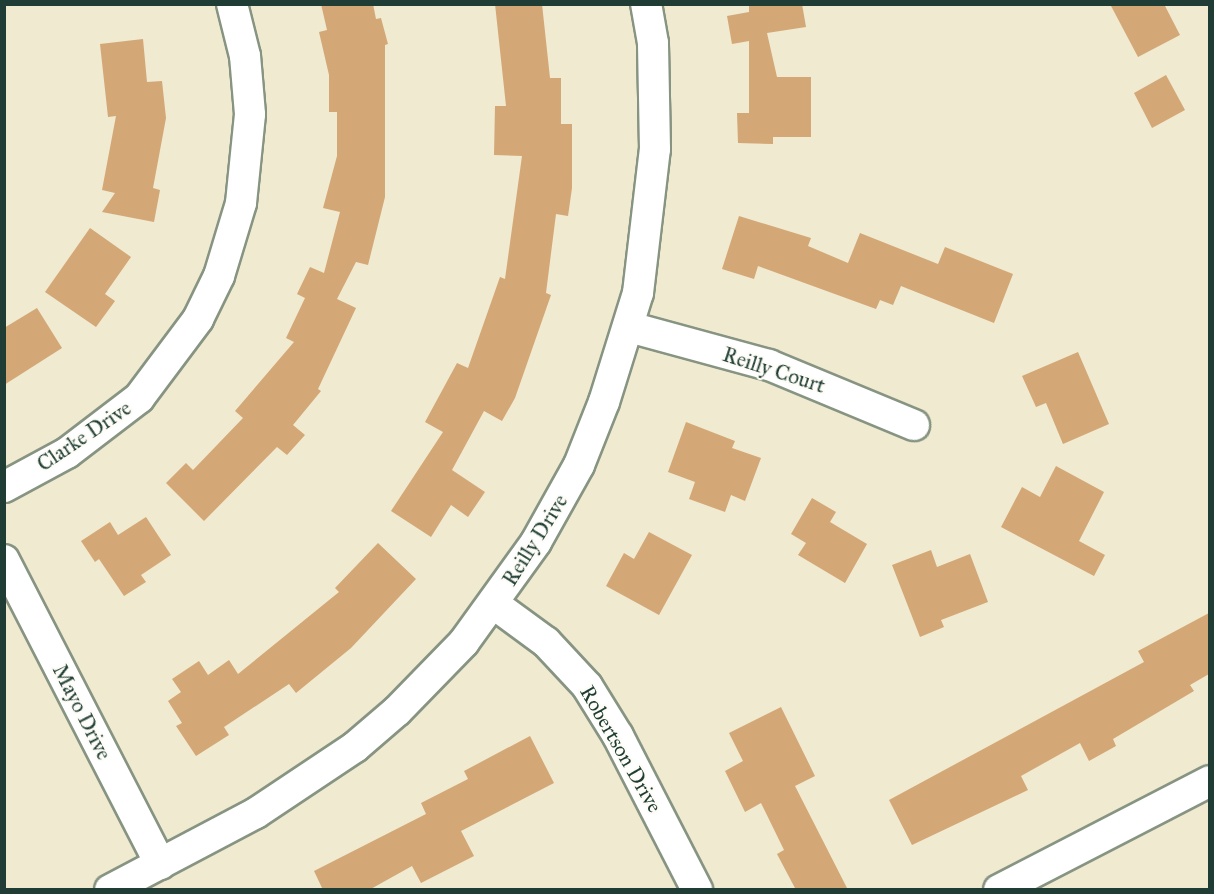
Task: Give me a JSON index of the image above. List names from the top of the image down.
{
  "streets": {
    "street": [
      "Reilly Court",
      "Clarke Drive",
      "Reilly Drive",
      "Mayo Drive",
      "Robertson Drive"
    ]
  },
  "crossings": [
    ["Reilly Court", "Reilly Drive"],
    ["Reilly Drive", "Mayo Drive"],
    ["Reilly Drive", "Robertson Drive"]
  ]
}
